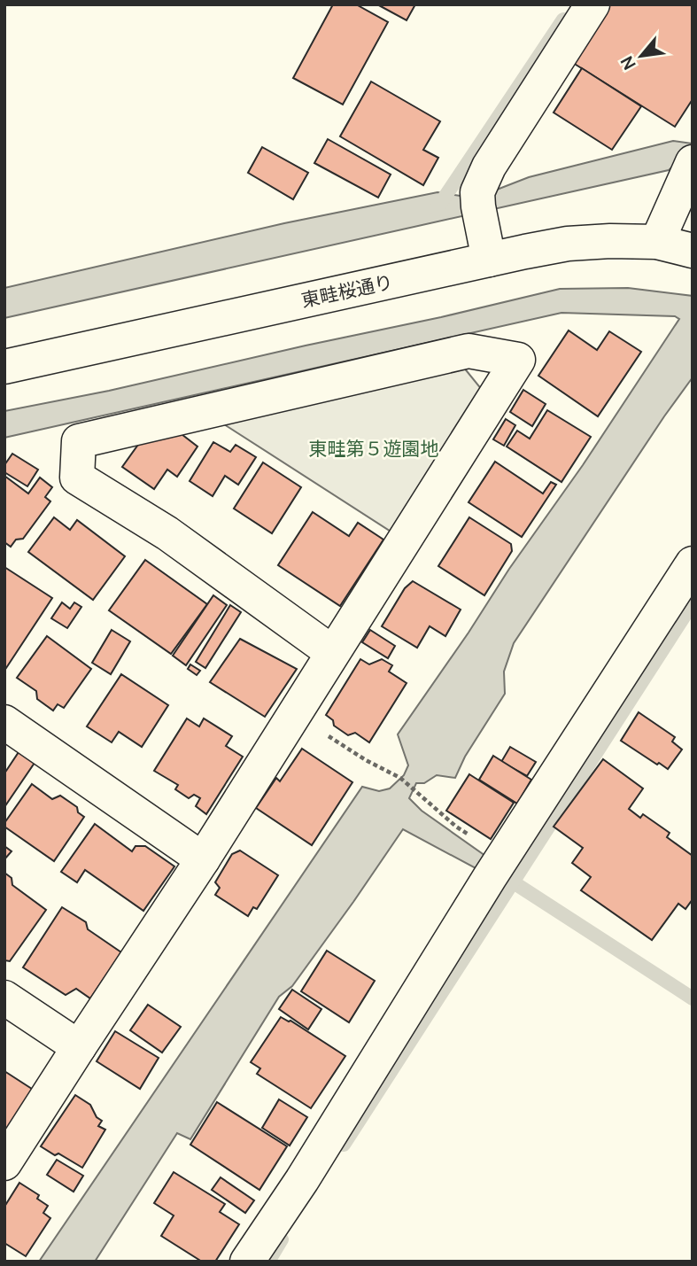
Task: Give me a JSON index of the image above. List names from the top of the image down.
{
  "streets": {
    "street": ["東畦桜通り"]
  },
  "parks": ["東畦第５遊園地"],
  "north": "bottom left"
}
